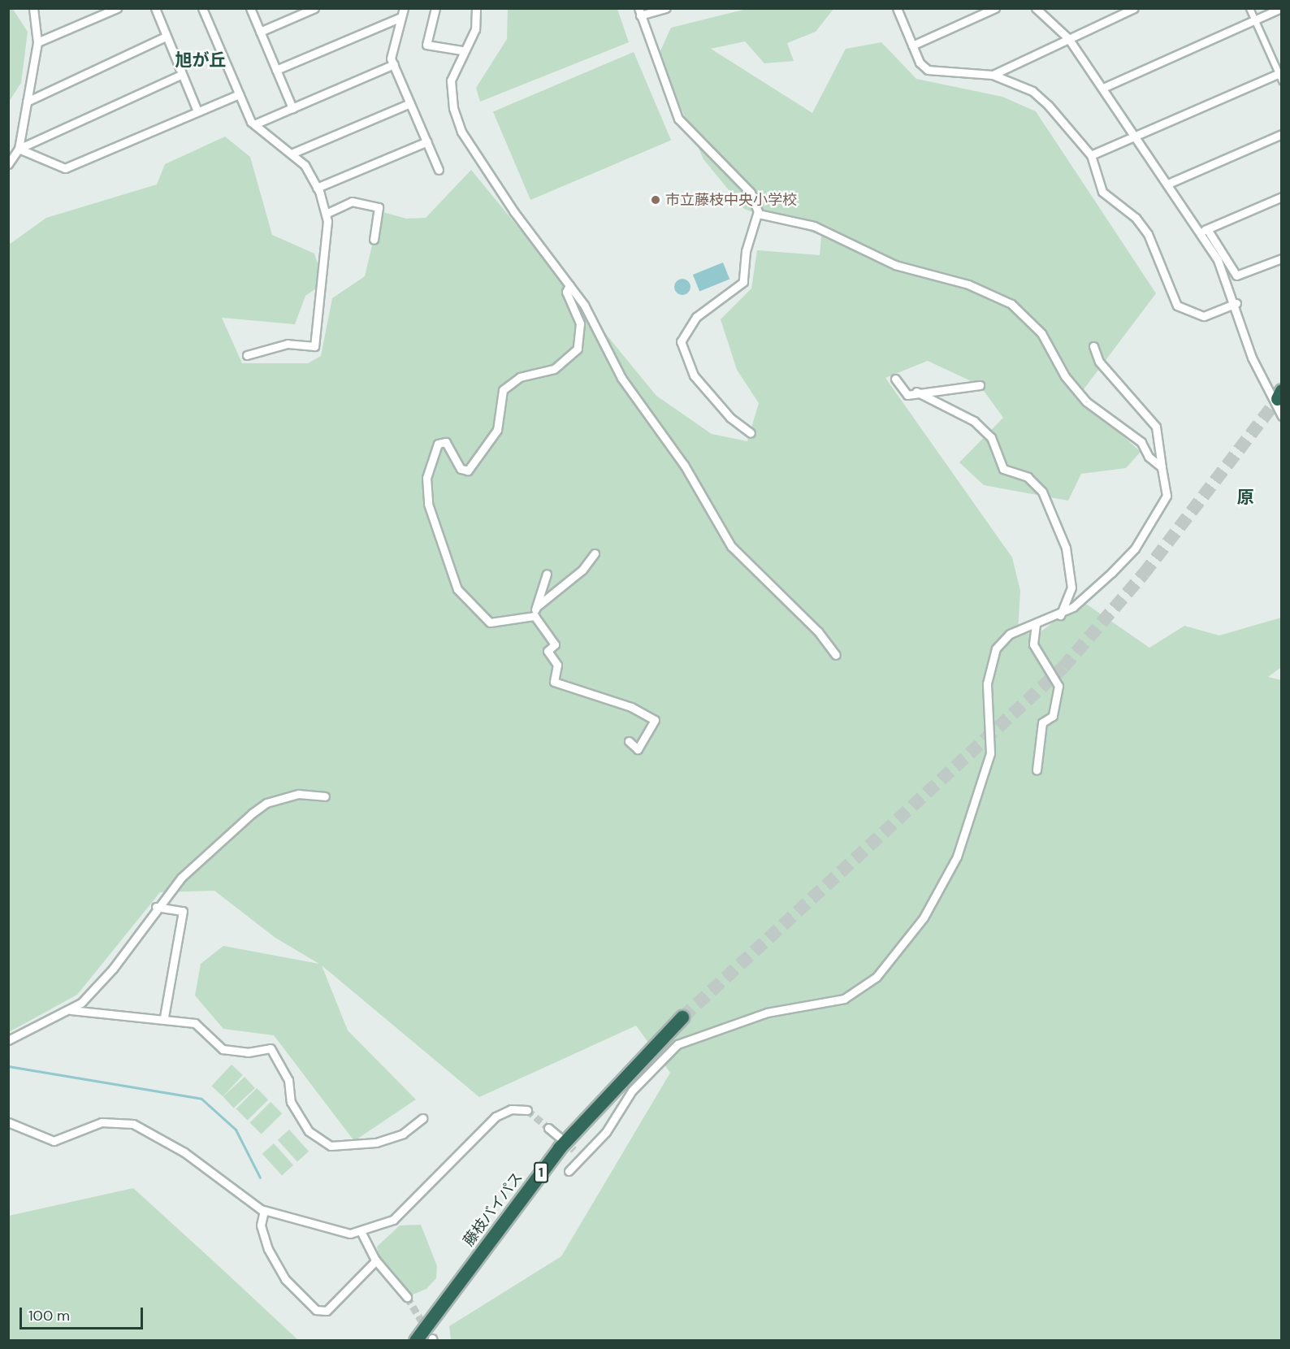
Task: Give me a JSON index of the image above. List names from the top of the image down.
{
  "streets": {
    "highway": ["1", "藤枝バイパス"]
  },
  "districts": ["旭が丘", "原"],
  "places": ["市立藤枝中央小学校"],
  "scale_bar": "100 m"
}
